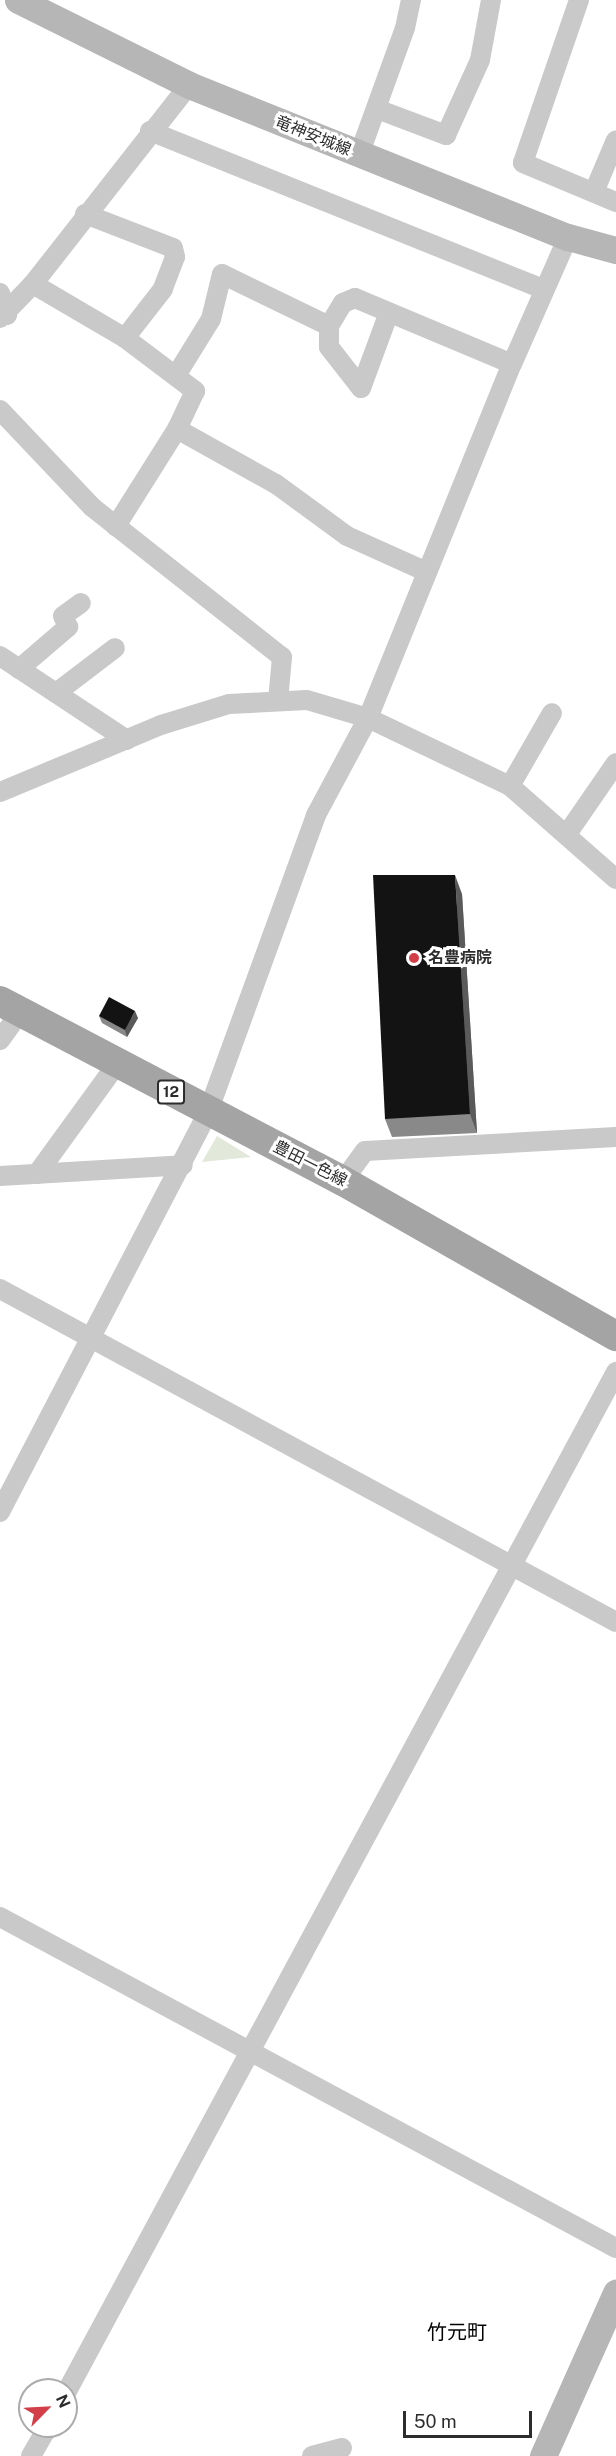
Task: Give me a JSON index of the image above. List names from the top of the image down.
{
  "streets": {
    "main road": ["12", "豊田一色線"],
    "street": ["竜神安城線"]
  },
  "districts": ["竹元町"],
  "places": ["名豊病院"],
  "scale_bar": "50 m",
  "north": "top right"
}
